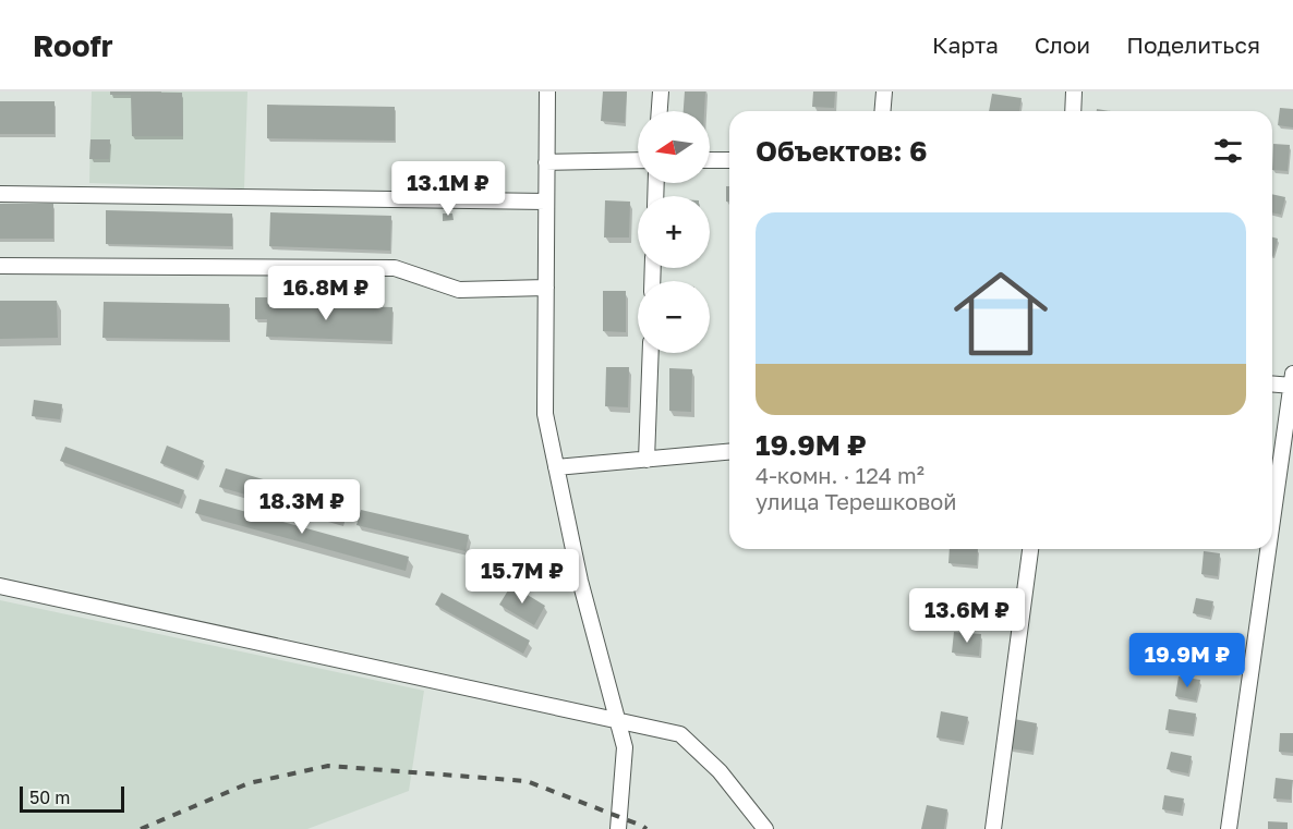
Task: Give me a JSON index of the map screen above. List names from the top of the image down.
{
  "scale_bar": "50 m",
  "north": "left",
  "page": {
    "header": "Roofr",
    "nav": ["Карта", "Слои", "Поделиться"],
    "map_buttons": ["+", "−"],
    "heading": "Объектов: 6",
    "price": [
      "13.1M ₽",
      "16.8M ₽",
      "18.3M ₽",
      "15.7M ₽",
      "13.6M ₽",
      "19.9M ₽"
    ],
    "list": [
      {
        "name": "19.9M ₽",
        "note": "4-комн. · 124 m² · улица Терешковой"
      }
    ],
    "scale": "50 m"
  }
}
